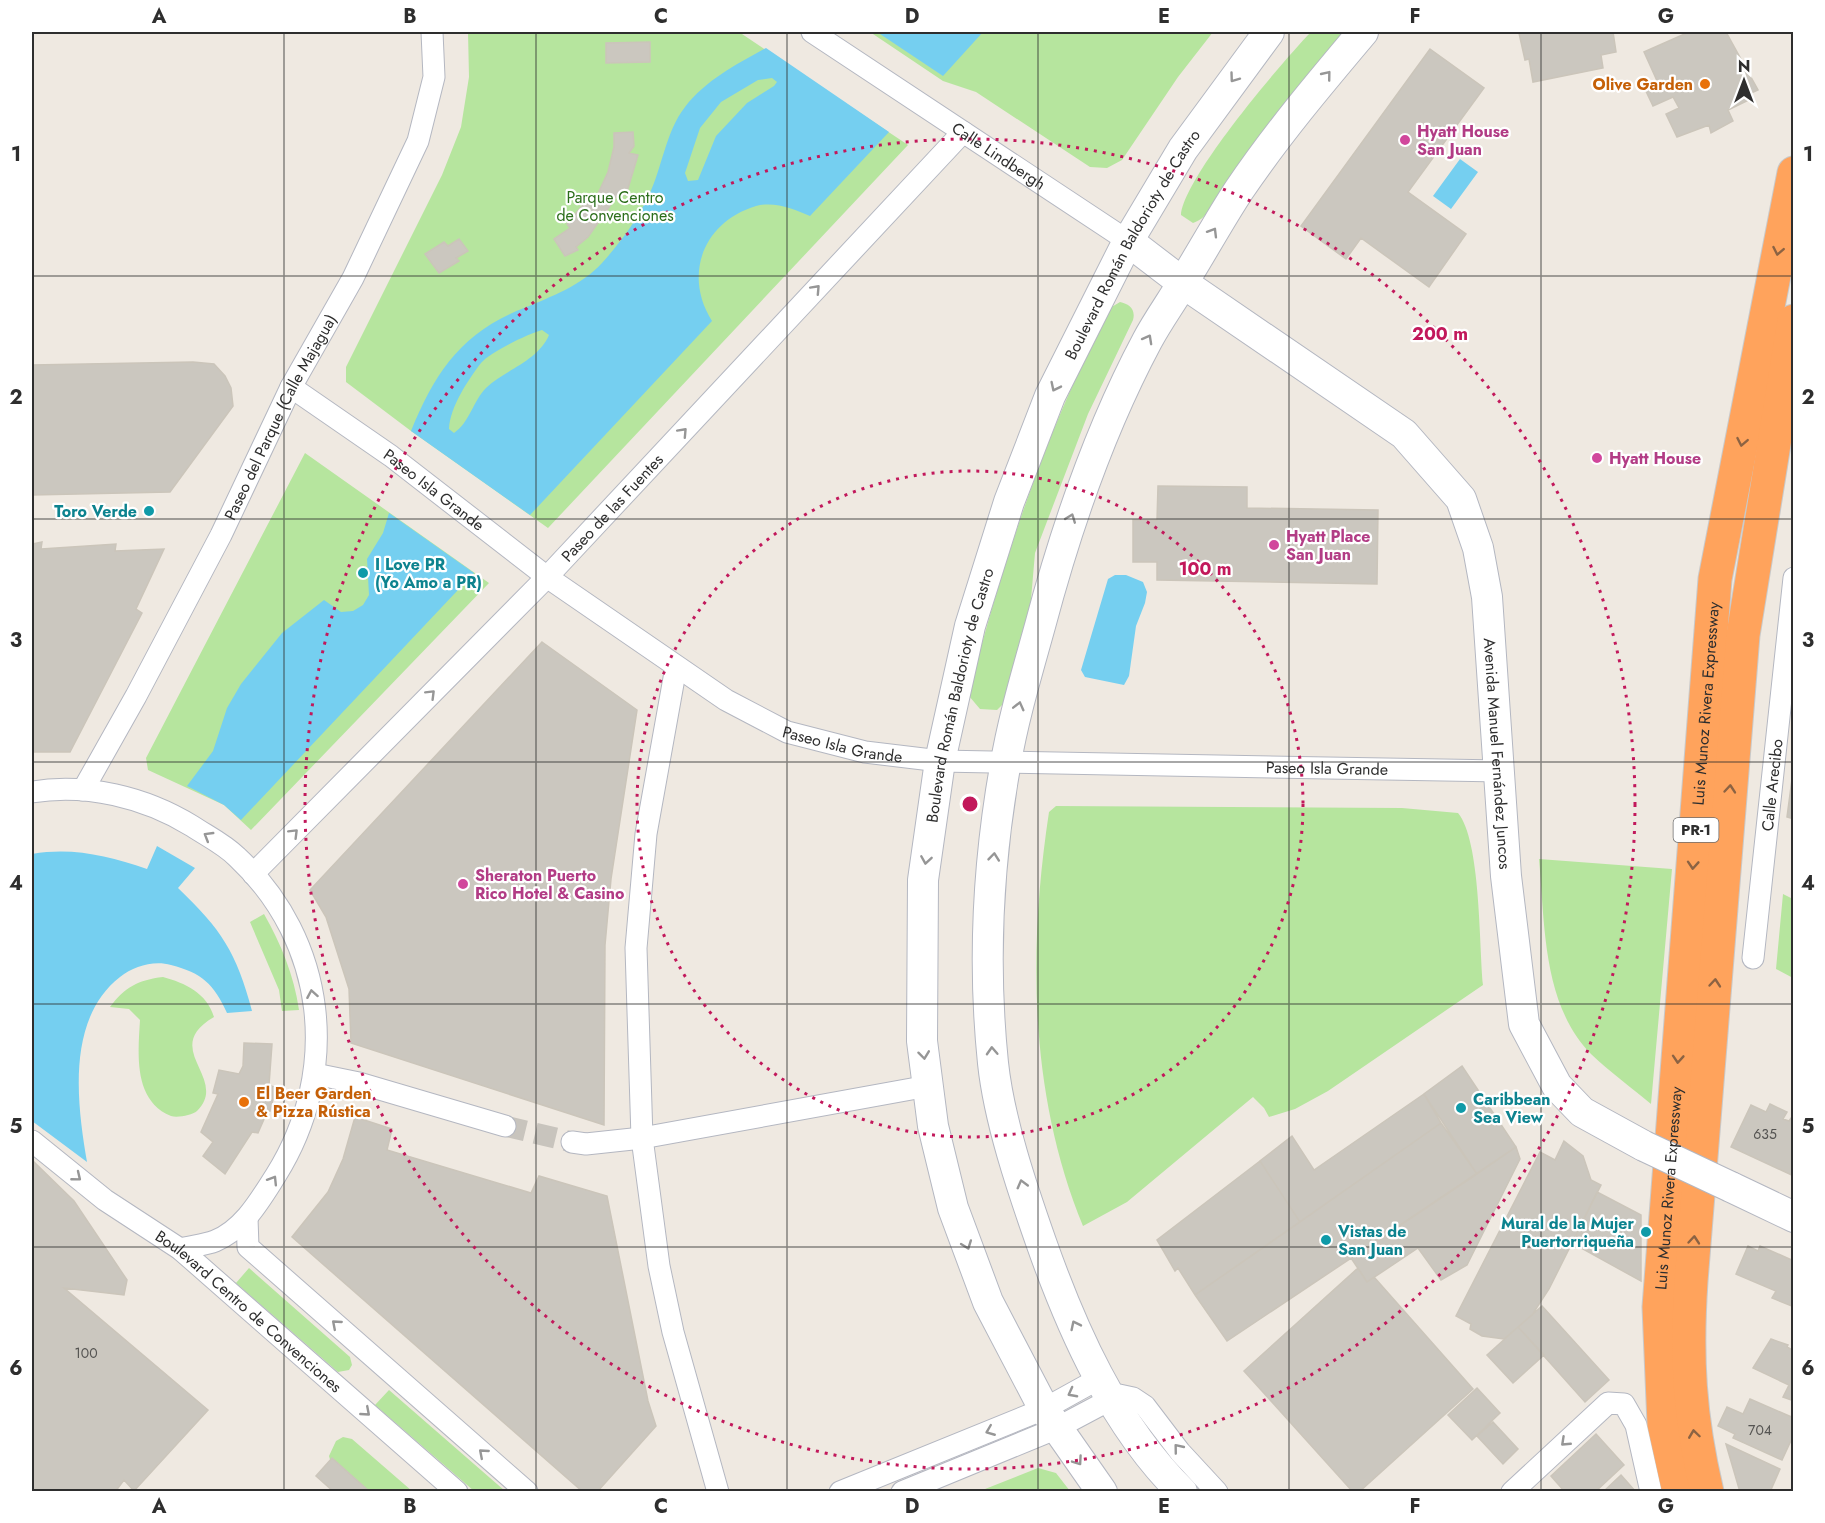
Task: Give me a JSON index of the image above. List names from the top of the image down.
{
  "streets": {
    "highway": ["Luis Munoz Rivera Expressway", "PR-1"],
    "main road": ["Calle Lindbergh", "Boulevard Román Baldorioty de Castro", "Avenida Manuel Fernández Juncos"],
    "street": [
      "Paseo del Parque (Calle Majagua)",
      "Paseo Isla Grande",
      "Paseo de las Fuentes",
      "Calle Arecibo",
      "Boulevard Centro de Convenciones"
    ]
  },
  "crossings": [
    ["Calle Lindbergh", "Boulevard Román Baldorioty de Castro"],
    ["Calle Lindbergh", "Paseo de las Fuentes"],
    ["Calle Lindbergh", "Avenida Manuel Fernández Juncos"],
    ["Boulevard Román Baldorioty de Castro", "Paseo Isla Grande"],
    ["Paseo del Parque (Calle Majagua)", "Paseo Isla Grande"],
    ["Paseo Isla Grande", "Paseo de las Fuentes"],
    ["Paseo Isla Grande", "Avenida Manuel Fernández Juncos"]
  ],
  "one_way": ["Paseo de las Fuentes"],
  "parks": ["Parque Centro de Convenciones"],
  "places": [
    "Olive Garden",
    "Hyatt House San Juan",
    "Hyatt House",
    "Toro Verde",
    "Hyatt Place San Juan",
    "I Love PR (Yo Amo a PR)",
    "Sheraton Puerto Rico Hotel & Casino",
    "El Beer Garden & Pizza Rústica",
    "Caribbean Sea View",
    "Mural de la Mujer Puertorriqueña",
    "Vistas de San Juan"
  ],
  "house_numbers": ["635", "100", "704"],
  "north": "top",
  "grid": {
    "columns": [
      "A",
      "B",
      "C",
      "D",
      "E",
      "F",
      "G"
    ],
    "rows": [
      "1",
      "2",
      "3",
      "4",
      "5",
      "6"
    ]
  },
  "rings": ["200 m", "100 m"]
}
